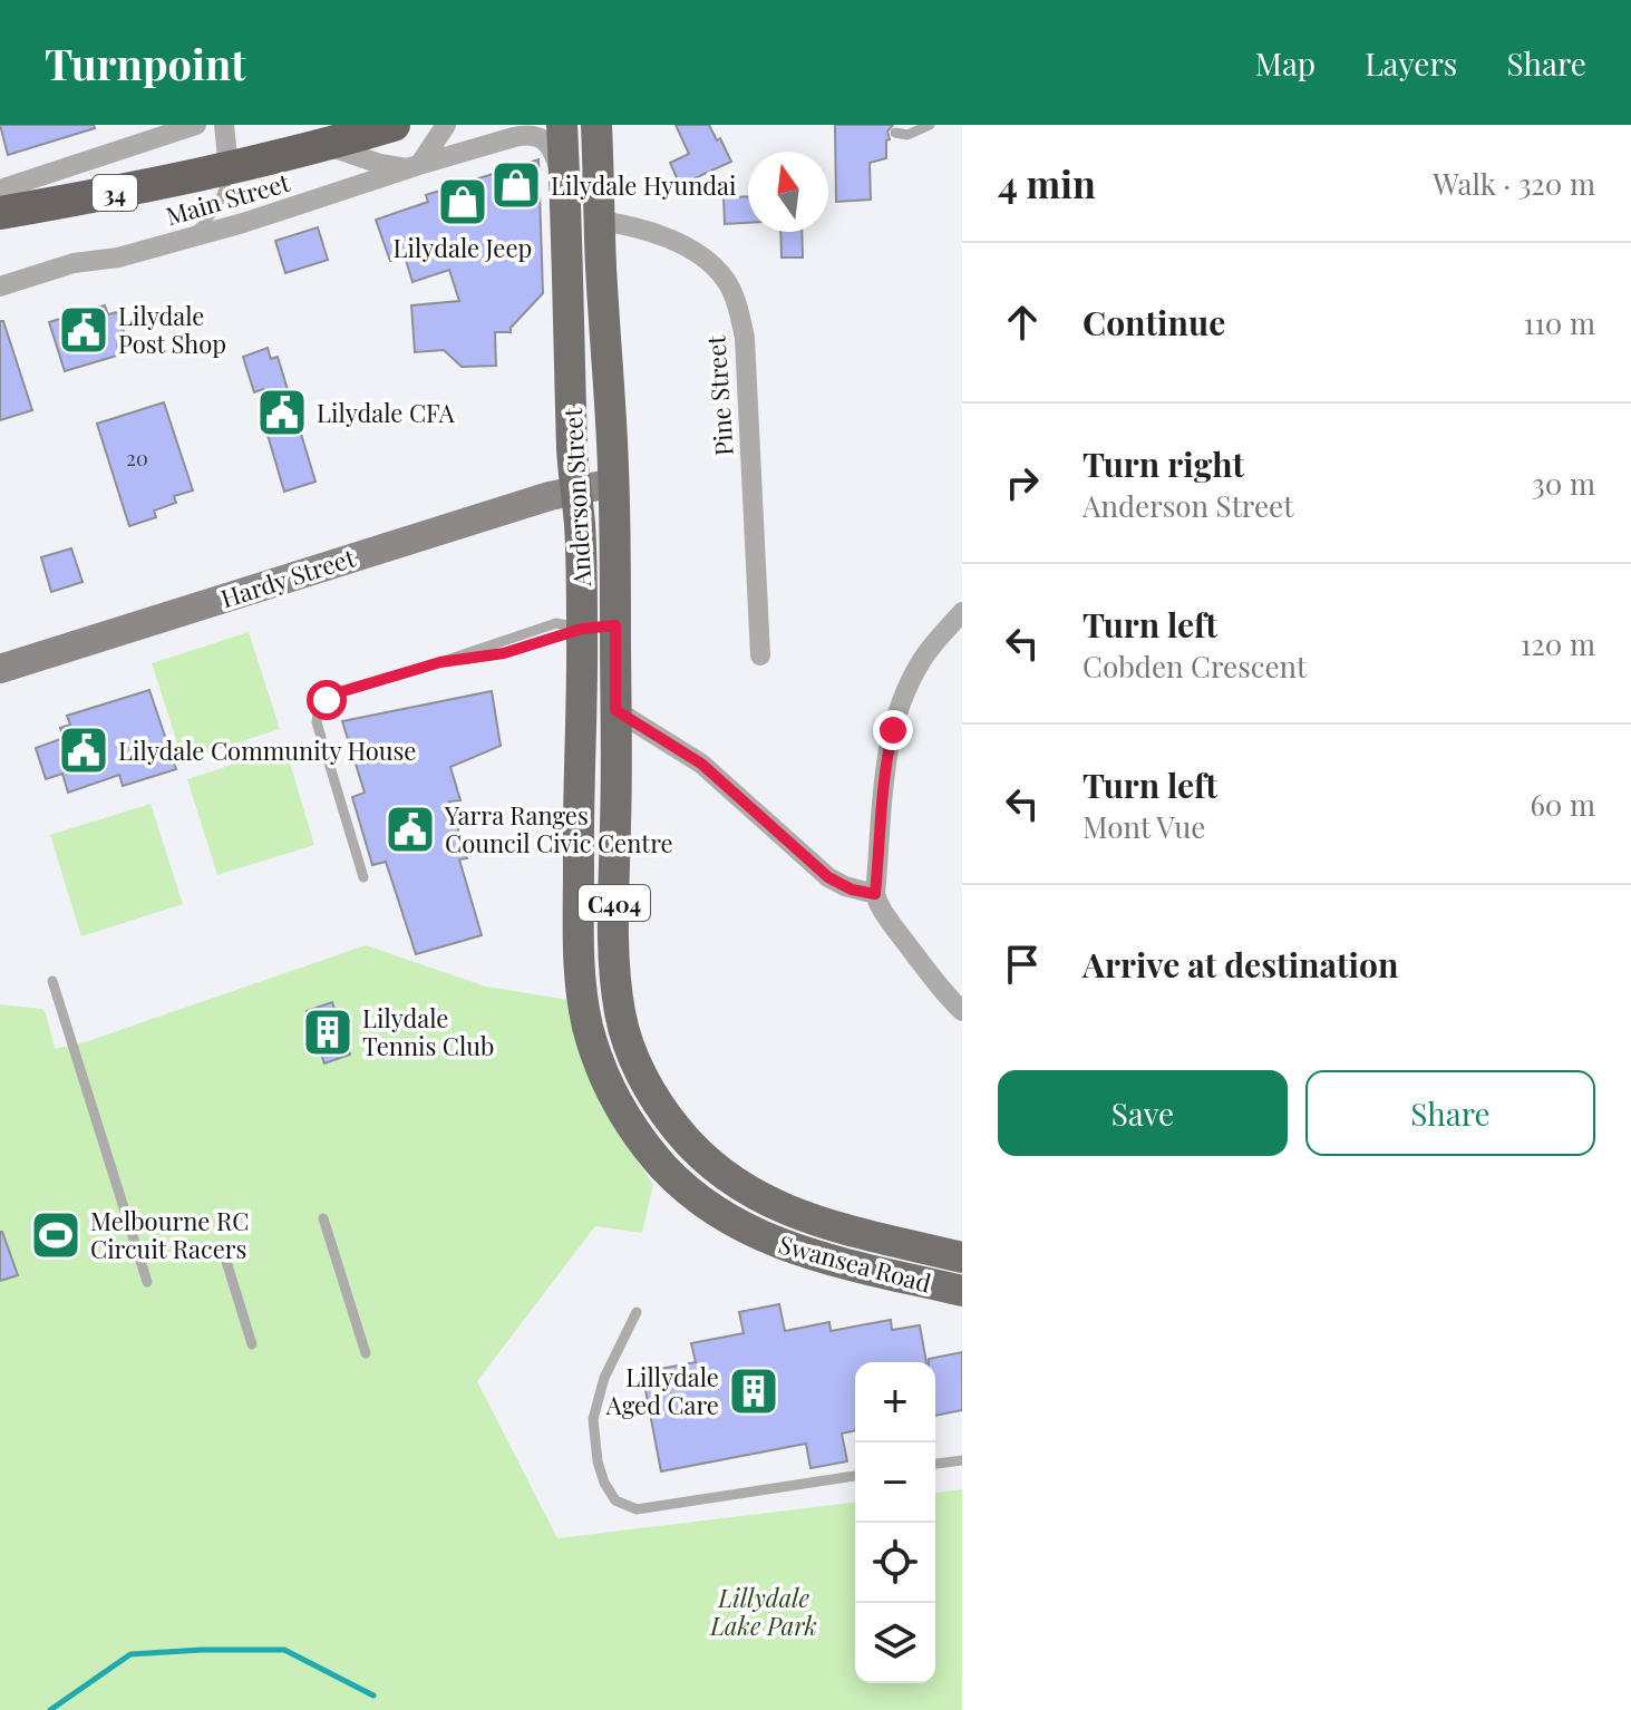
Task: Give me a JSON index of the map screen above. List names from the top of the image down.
{
  "streets": {
    "highway": ["34"],
    "main road": [
      "Anderson Street",
      "Hardy Street",
      "C404",
      "Swansea Road"
    ],
    "street": ["Main Street", "Pine Street"]
  },
  "crossings": [
    ["Main Street", "Anderson Street"],
    ["Pine Street", "Anderson Street"],
    ["Anderson Street", "Hardy Street"],
    ["Anderson Street", "Swansea Road"]
  ],
  "parks": ["Lillydale Lake Park"],
  "places": {
    "shop": ["Lilydale Hyundai", "Lilydale Jeep"],
    "public building": [
      "Lilydale Post Shop",
      "Lilydale CFA",
      "Lilydale Community House",
      "Yarra Ranges Council Civic Centre"
    ],
    "building": ["Lilydale Tennis Club", "Lillydale Aged Care"],
    "sports": ["Melbourne RC Circuit Racers"]
  },
  "house_numbers": ["20"],
  "north": "top",
  "page": {
    "header": "Turnpoint",
    "nav": ["Map", "Layers", "Share"],
    "heading": ["4 min", "Walk · 320 m"],
    "list": [
      ["Continue", "110 m"],
      ["Turn right", "Anderson Street", "30 m"],
      ["Turn left", "Cobden Crescent", "120 m"],
      ["Turn left", "Mont Vue", "60 m"],
      "Arrive at destination"
    ],
    "buttons": ["Save", "Share"],
    "map_buttons": ["+", "−"]
  }
}
